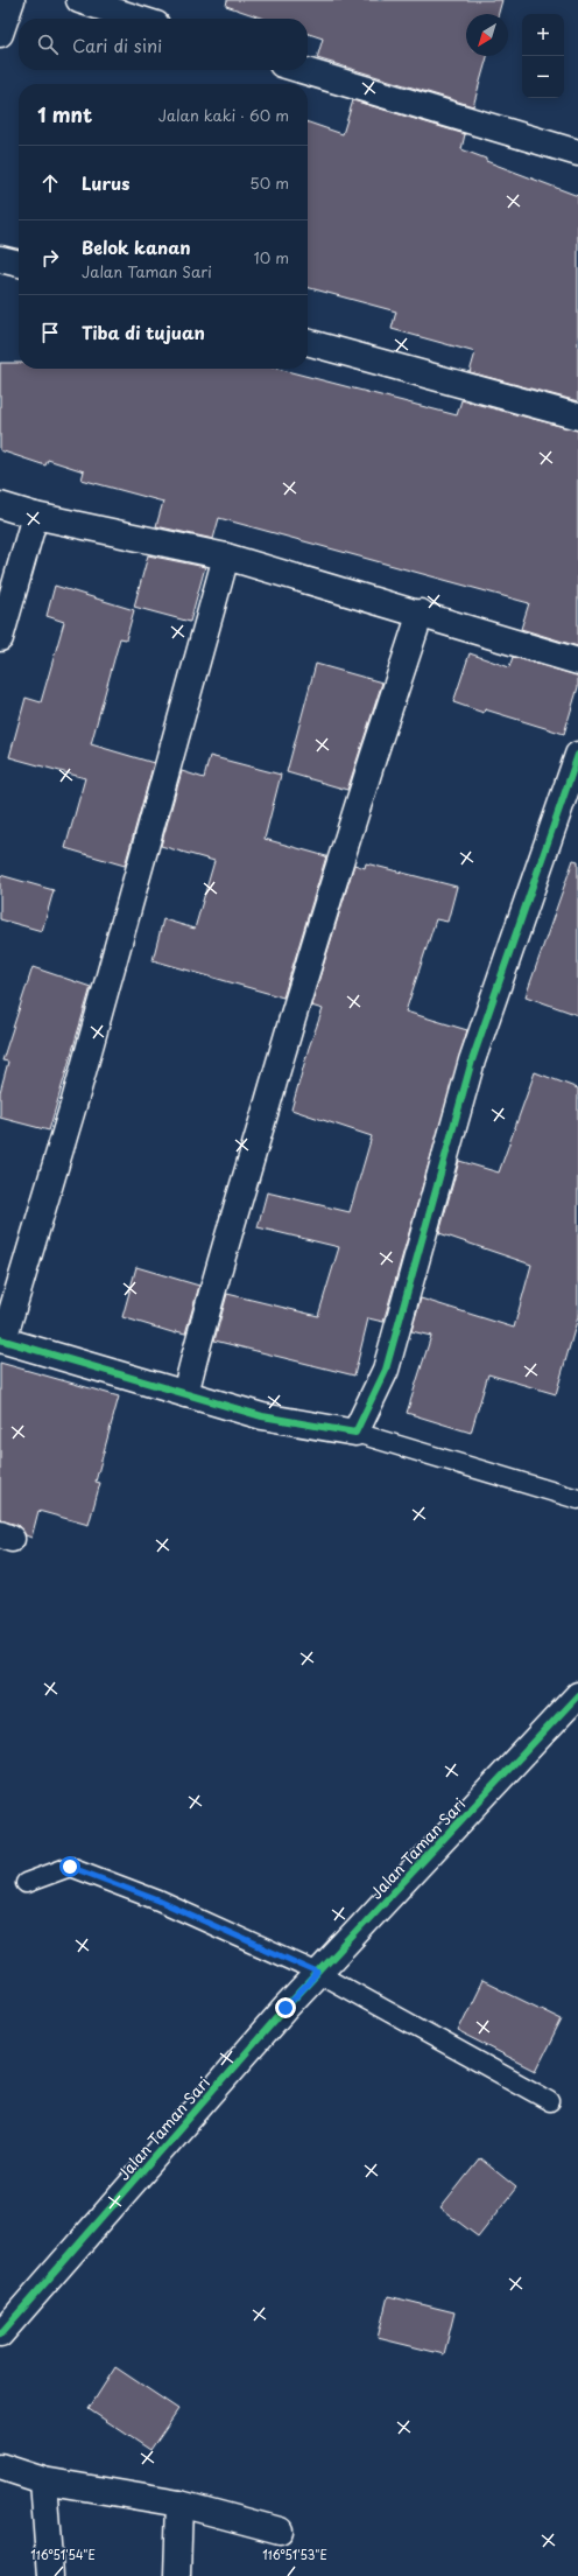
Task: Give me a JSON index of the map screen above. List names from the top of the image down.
{
  "streets": {
    "street": ["Jalan Taman Sari"]
  },
  "north": "bottom left",
  "page": {
    "map_buttons": ["+", "−"],
    "search": "Cari di sini",
    "heading": ["1 mnt", "Jalan kaki · 60 m"],
    "list": [
      ["Lurus", "50 m"],
      ["Belok kanan", "Jalan Taman Sari", "10 m"],
      "Tiba di tujuan"
    ]
  },
  "coordinates": ["116°51'54\"E", "116°51'53\"E"]
}
